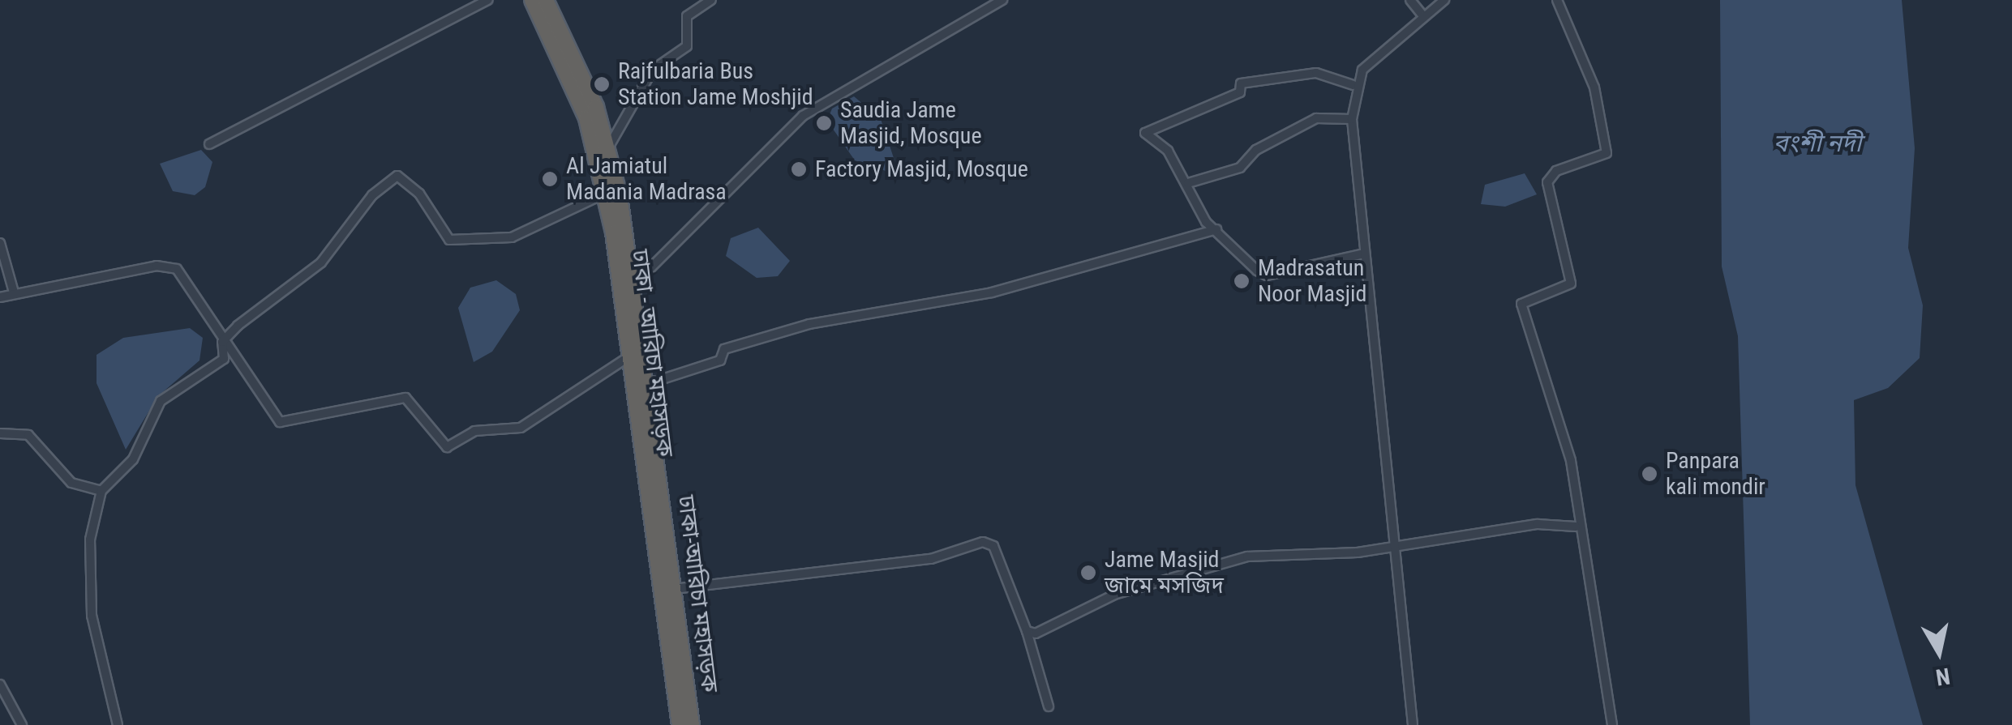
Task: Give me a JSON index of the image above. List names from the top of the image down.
{
  "streets": {
    "highway": ["ঢাকা - আরিচা মহাসড়ক", "ঢাকা-আরিচা মহাসড়ক"]
  },
  "water": ["বংশী নদী"],
  "places": [
    "Rajfulbaria Bus Station Jame Moshjid",
    "Saudia Jame Masjid, Mosque",
    "Factory Masjid, Mosque",
    "Al Jamiatul Madania Madrasa",
    "Madrasatun Noor Masjid",
    "Panpara kali mondir",
    "Jame Masjid জামে মসজিদ"
  ],
  "north": "bottom"
}
